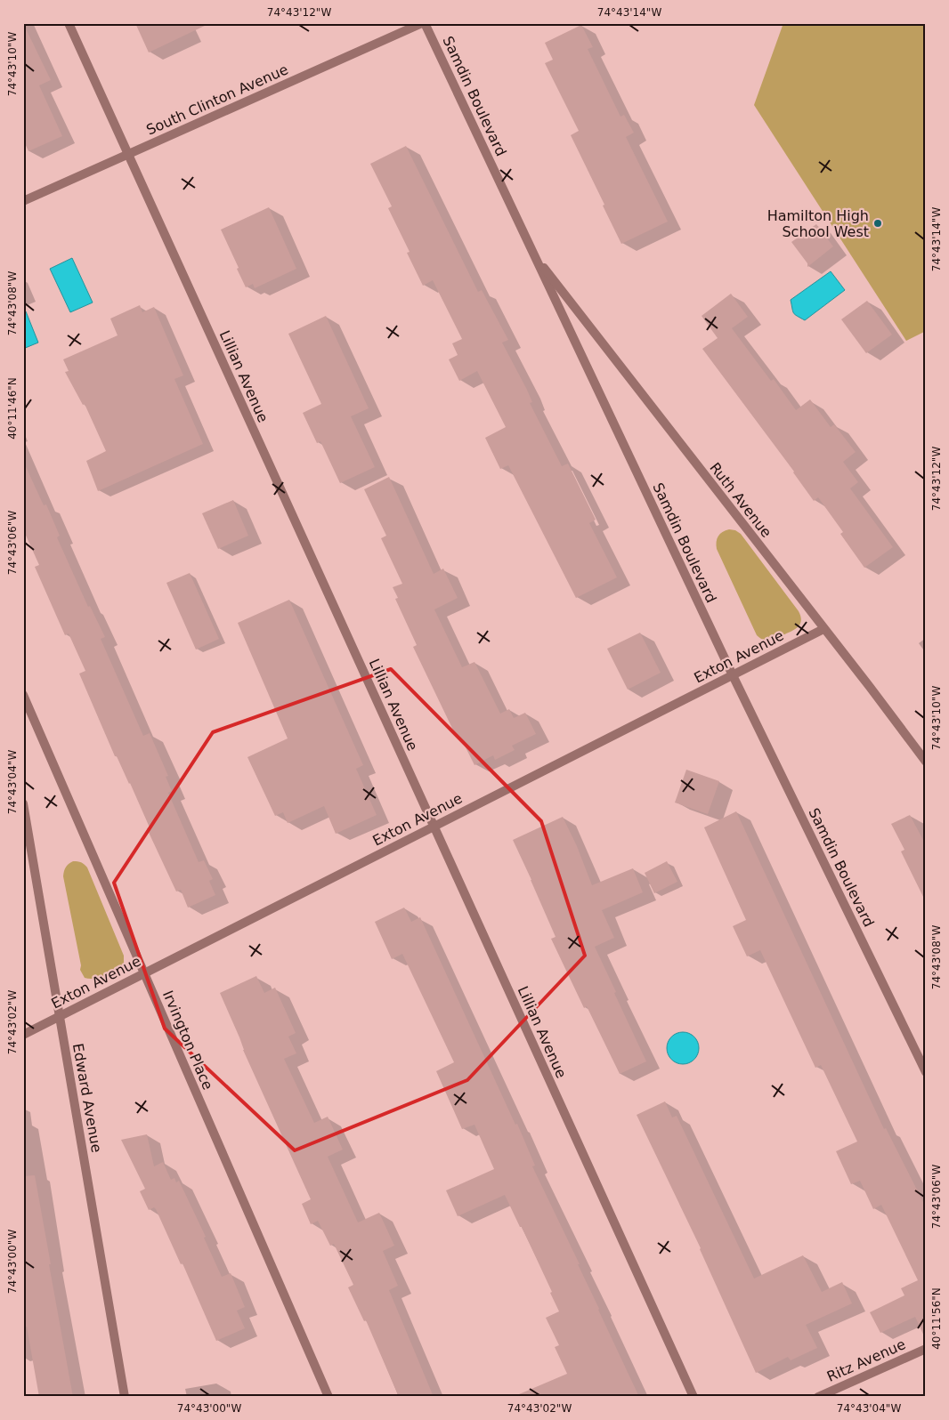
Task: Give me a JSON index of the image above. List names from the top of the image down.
{
  "streets": {
    "street": [
      "Samdin Boulevard",
      "South Clinton Avenue",
      "Lillian Avenue",
      "Ruth Avenue",
      "Exton Avenue",
      "Irvington Place",
      "Edward Avenue",
      "Ritz Avenue"
    ]
  },
  "crossings": [
    ["Samdin Boulevard", "South Clinton Avenue"],
    ["Samdin Boulevard", "Ruth Avenue"],
    ["Samdin Boulevard", "Exton Avenue"],
    ["South Clinton Avenue", "Lillian Avenue"],
    ["Lillian Avenue", "Exton Avenue"],
    ["Ruth Avenue", "Exton Avenue"],
    ["Exton Avenue", "Irvington Place"],
    ["Exton Avenue", "Edward Avenue"]
  ],
  "places": ["Hamilton High School West"],
  "coordinates": [
    "74°43'12\"W",
    "74°43'14\"W",
    "74°43'10\"W",
    "74°43'08\"W",
    "40°11'46\"N",
    "74°43'06\"W",
    "74°43'04\"W",
    "74°43'02\"W",
    "74°43'00\"W",
    "40°11'56\"N"
  ]
}
